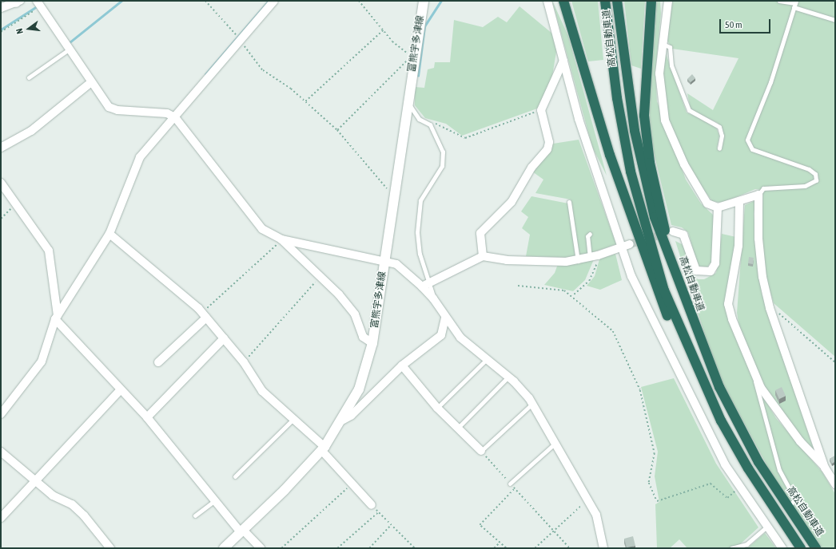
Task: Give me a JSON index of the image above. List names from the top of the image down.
{
  "streets": {
    "highway": ["高松自動車道"],
    "main road": ["富熊宇多津線"]
  },
  "scale_bar": "50 m",
  "north": "left"
}
